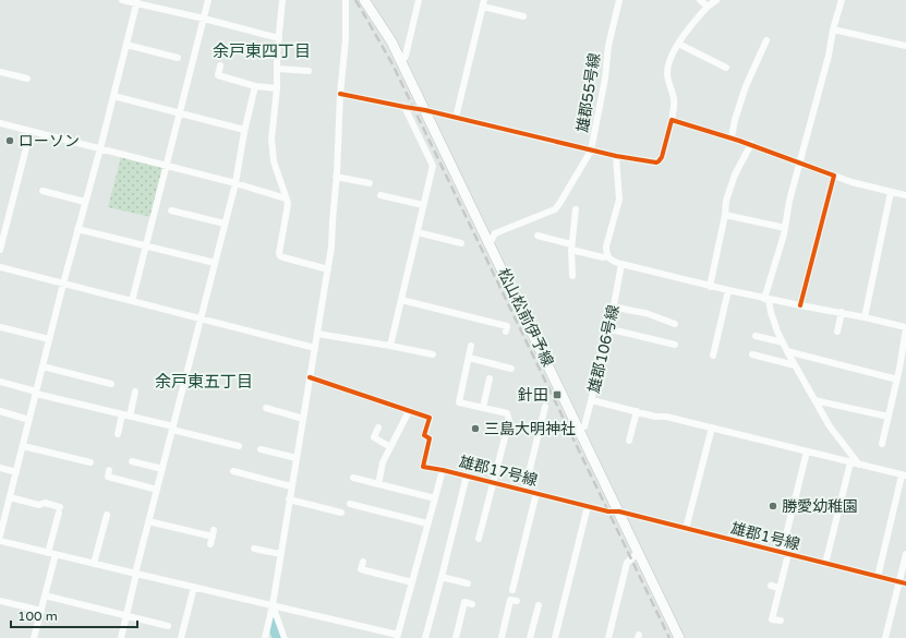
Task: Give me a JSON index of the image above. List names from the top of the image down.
{
  "streets": {
    "main road": ["松山松前伊予線"],
    "street": [
      "雄郡55号線",
      "雄郡106号線",
      "雄郡17号線",
      "雄郡1号線"
    ]
  },
  "crossings": [
    ["雄郡55号線", "松山松前伊予線"],
    ["松山松前伊予線", "雄郡106号線"],
    ["松山松前伊予線", "雄郡17号線"],
    ["松山松前伊予線", "雄郡1号線"],
    ["雄郡17号線", "雄郡1号線"]
  ],
  "districts": ["余戸東四丁目", "余戸東五丁目"],
  "places": {
    "other": ["ローソン", "三島大明神社", "勝愛幼稚園"],
    "transit": ["針田"]
  },
  "scale_bar": "100 m"
}
